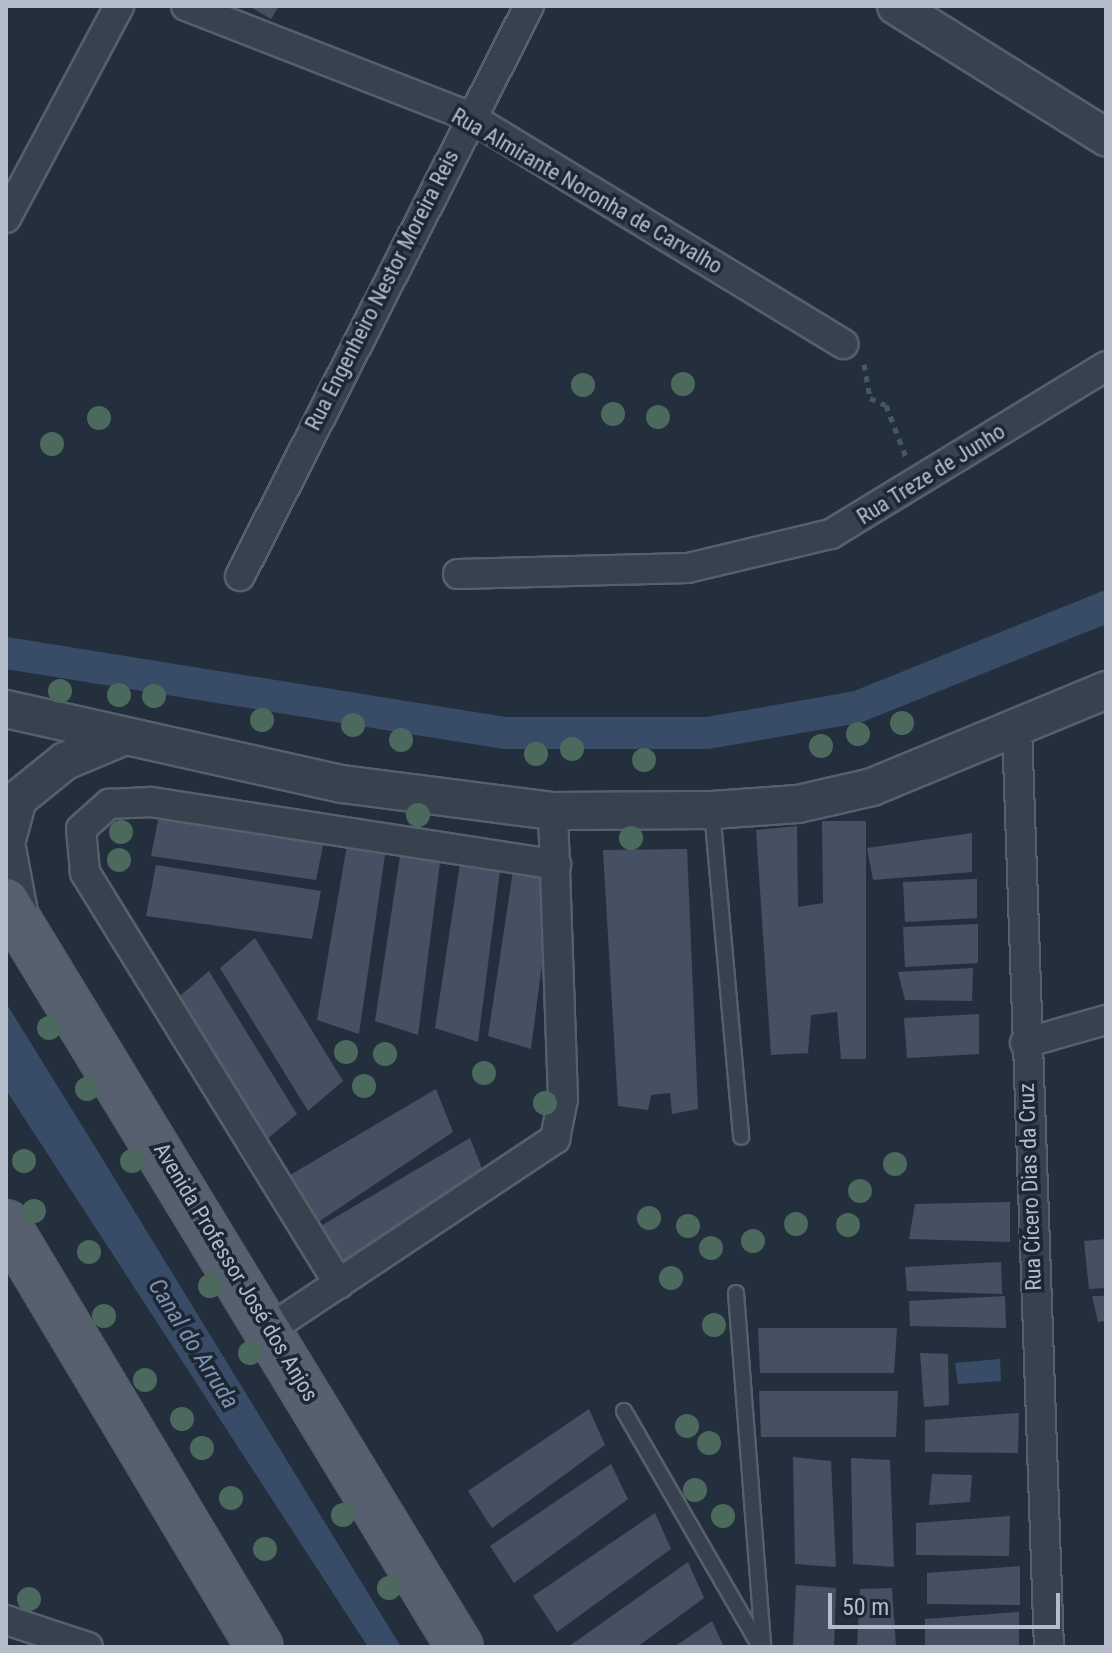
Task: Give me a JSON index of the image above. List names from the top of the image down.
{
  "streets": {
    "main road": ["Avenida Professor José dos Anjos"],
    "street": [
      "Rua Almirante Noronha de Carvalho",
      "Rua Engenheiro Nestor Moreira Reis",
      "Rua Treze de Junho",
      "Rua Cícero Dias da Cruz"
    ]
  },
  "crossings": [
    ["Rua Almirante Noronha de Carvalho", "Rua Engenheiro Nestor Moreira Reis"]
  ],
  "water": ["Canal do Arruda"],
  "scale_bar": "50 m"
}
